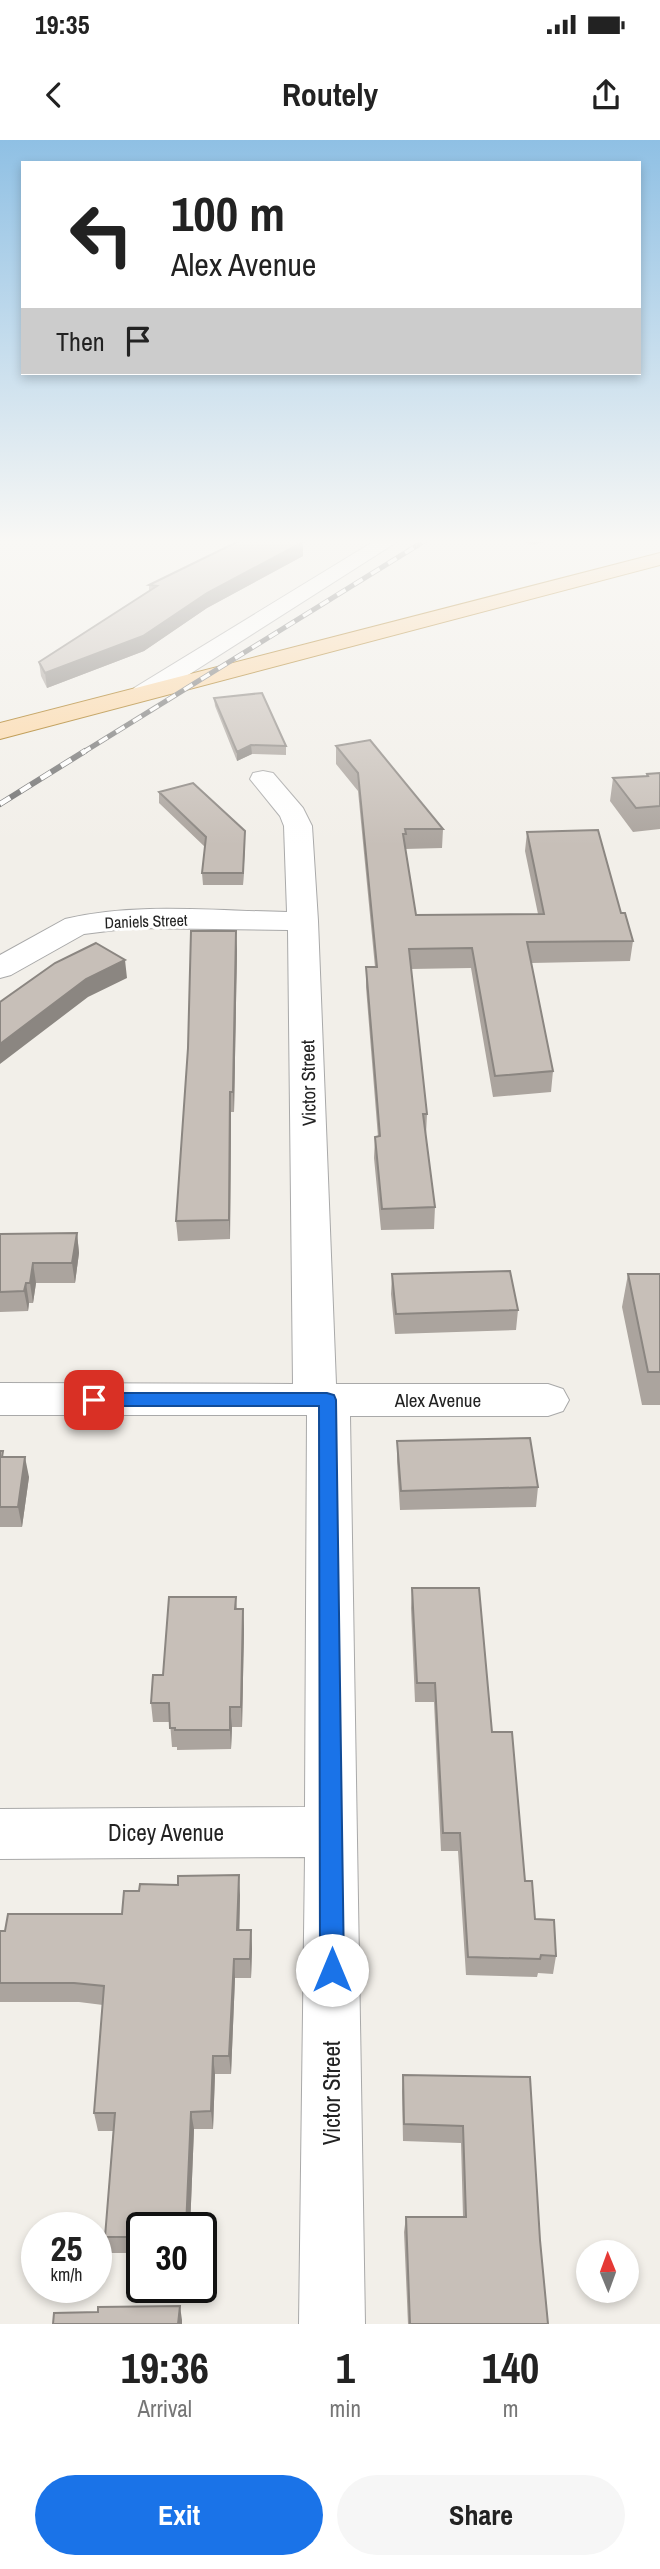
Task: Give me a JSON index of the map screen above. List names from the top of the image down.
{
  "streets": {
    "street": [
      "Daniels Street",
      "Victor Street",
      "Alex Avenue",
      "Dicey Avenue"
    ]
  },
  "crossings": [
    ["Daniels Street", "Victor Street"],
    ["Victor Street", "Alex Avenue"],
    ["Victor Street", "Dicey Avenue"]
  ],
  "north": "top",
  "page": {
    "status": "19:35",
    "header": "Routely",
    "turn": ["100 m", "Alex Avenue"],
    "then": "Then",
    "speed": "25 km/h",
    "limit": "30",
    "eta": [
      "19:36",
      "Arrival",
      "1",
      "min",
      "140",
      "m"
    ],
    "buttons": ["Exit", "Share"]
  }
}
